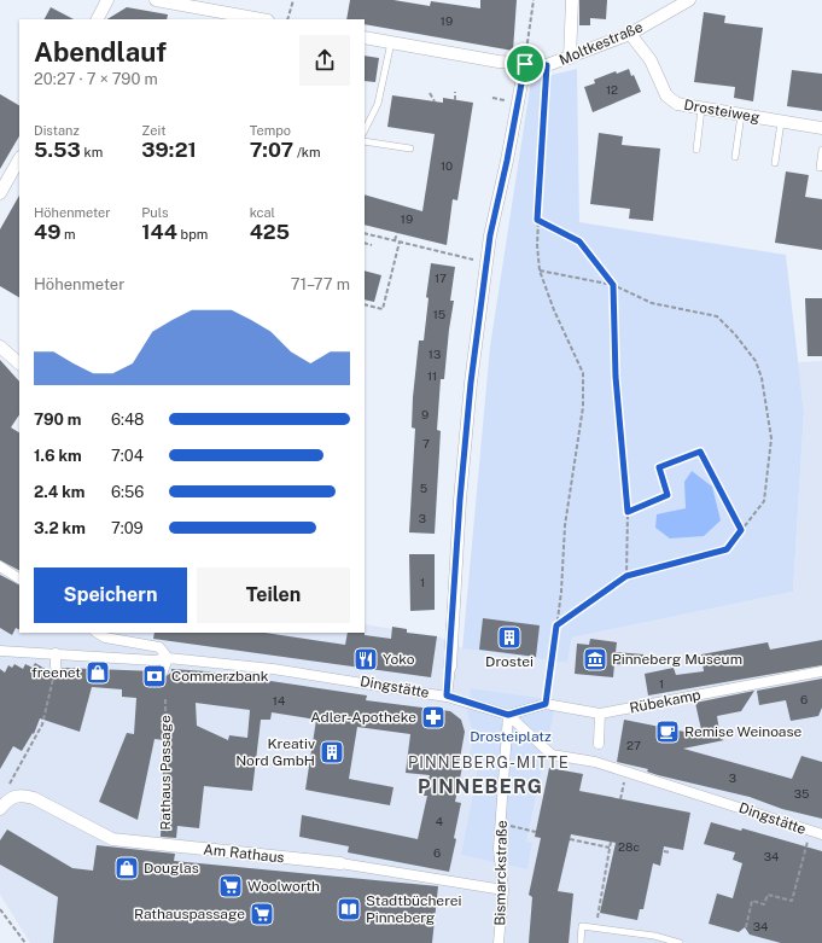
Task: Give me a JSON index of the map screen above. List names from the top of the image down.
{
  "streets": {
    "street": [
      "Moltkestraße",
      "Drosteiweg",
      "Dingstätte",
      "Rübekamp",
      "Am Rathaus",
      "Bismarckstraße"
    ],
    "path": ["Rathaus Passage"]
  },
  "crossings": [
    ["Moltkestraße", "Drosteiweg"],
    ["Dingstätte", "Rübekamp"],
    ["Dingstätte", "Bismarckstraße"],
    ["Rübekamp", "Bismarckstraße"],
    ["Rathaus Passage", "Am Rathaus"],
    ["Am Rathaus", "Bismarckstraße"]
  ],
  "districts": ["PINNEBERG-MITTE", "PINNEBERG"],
  "parks": ["Drosteiplatz"],
  "places": {
    "building": ["Drostei", "Kreativ Nord GmbH"],
    "restaurant": ["Yoko"],
    "museum": ["Pinneberg Museum"],
    "shop": ["freenet", "Douglas"],
    "bank": ["Commerzbank"],
    "pharmacy": ["Adler-Apotheke"],
    "cafe": ["Remise Weinoase"],
    "supermarket": ["Woolworth", "Rathauspassage"],
    "library": ["Stadtbücherei Pinneberg"]
  },
  "house_numbers": [
    "19",
    "12",
    "10",
    "19",
    "17",
    "15",
    "13",
    "11",
    "9",
    "7",
    "5",
    "3",
    "1",
    "1",
    "6",
    "14",
    "27",
    "3",
    "35",
    "4",
    "28c",
    "6",
    "34",
    "34"
  ],
  "page": {
    "heading": ["Abendlauf", "20:27 · 7 × 790 m"],
    "stats": [
      ["Distanz", "5.53 km"],
      ["Zeit", "39:21"],
      ["Tempo", "7:07 /km"],
      ["Höhenmeter", "49 m"],
      ["Puls", "144 bpm"],
      ["kcal", "425"]
    ],
    "chart": ["Höhenmeter", "71–77 m"],
    "list": [
      {
        "name": "790 m",
        "note": "6:48"
      },
      {
        "name": "1.6 km",
        "note": "7:04"
      },
      {
        "name": "2.4 km",
        "note": "6:56"
      },
      {
        "name": "3.2 km",
        "note": "7:09"
      }
    ],
    "buttons": ["Speichern", "Teilen"]
  }
}
